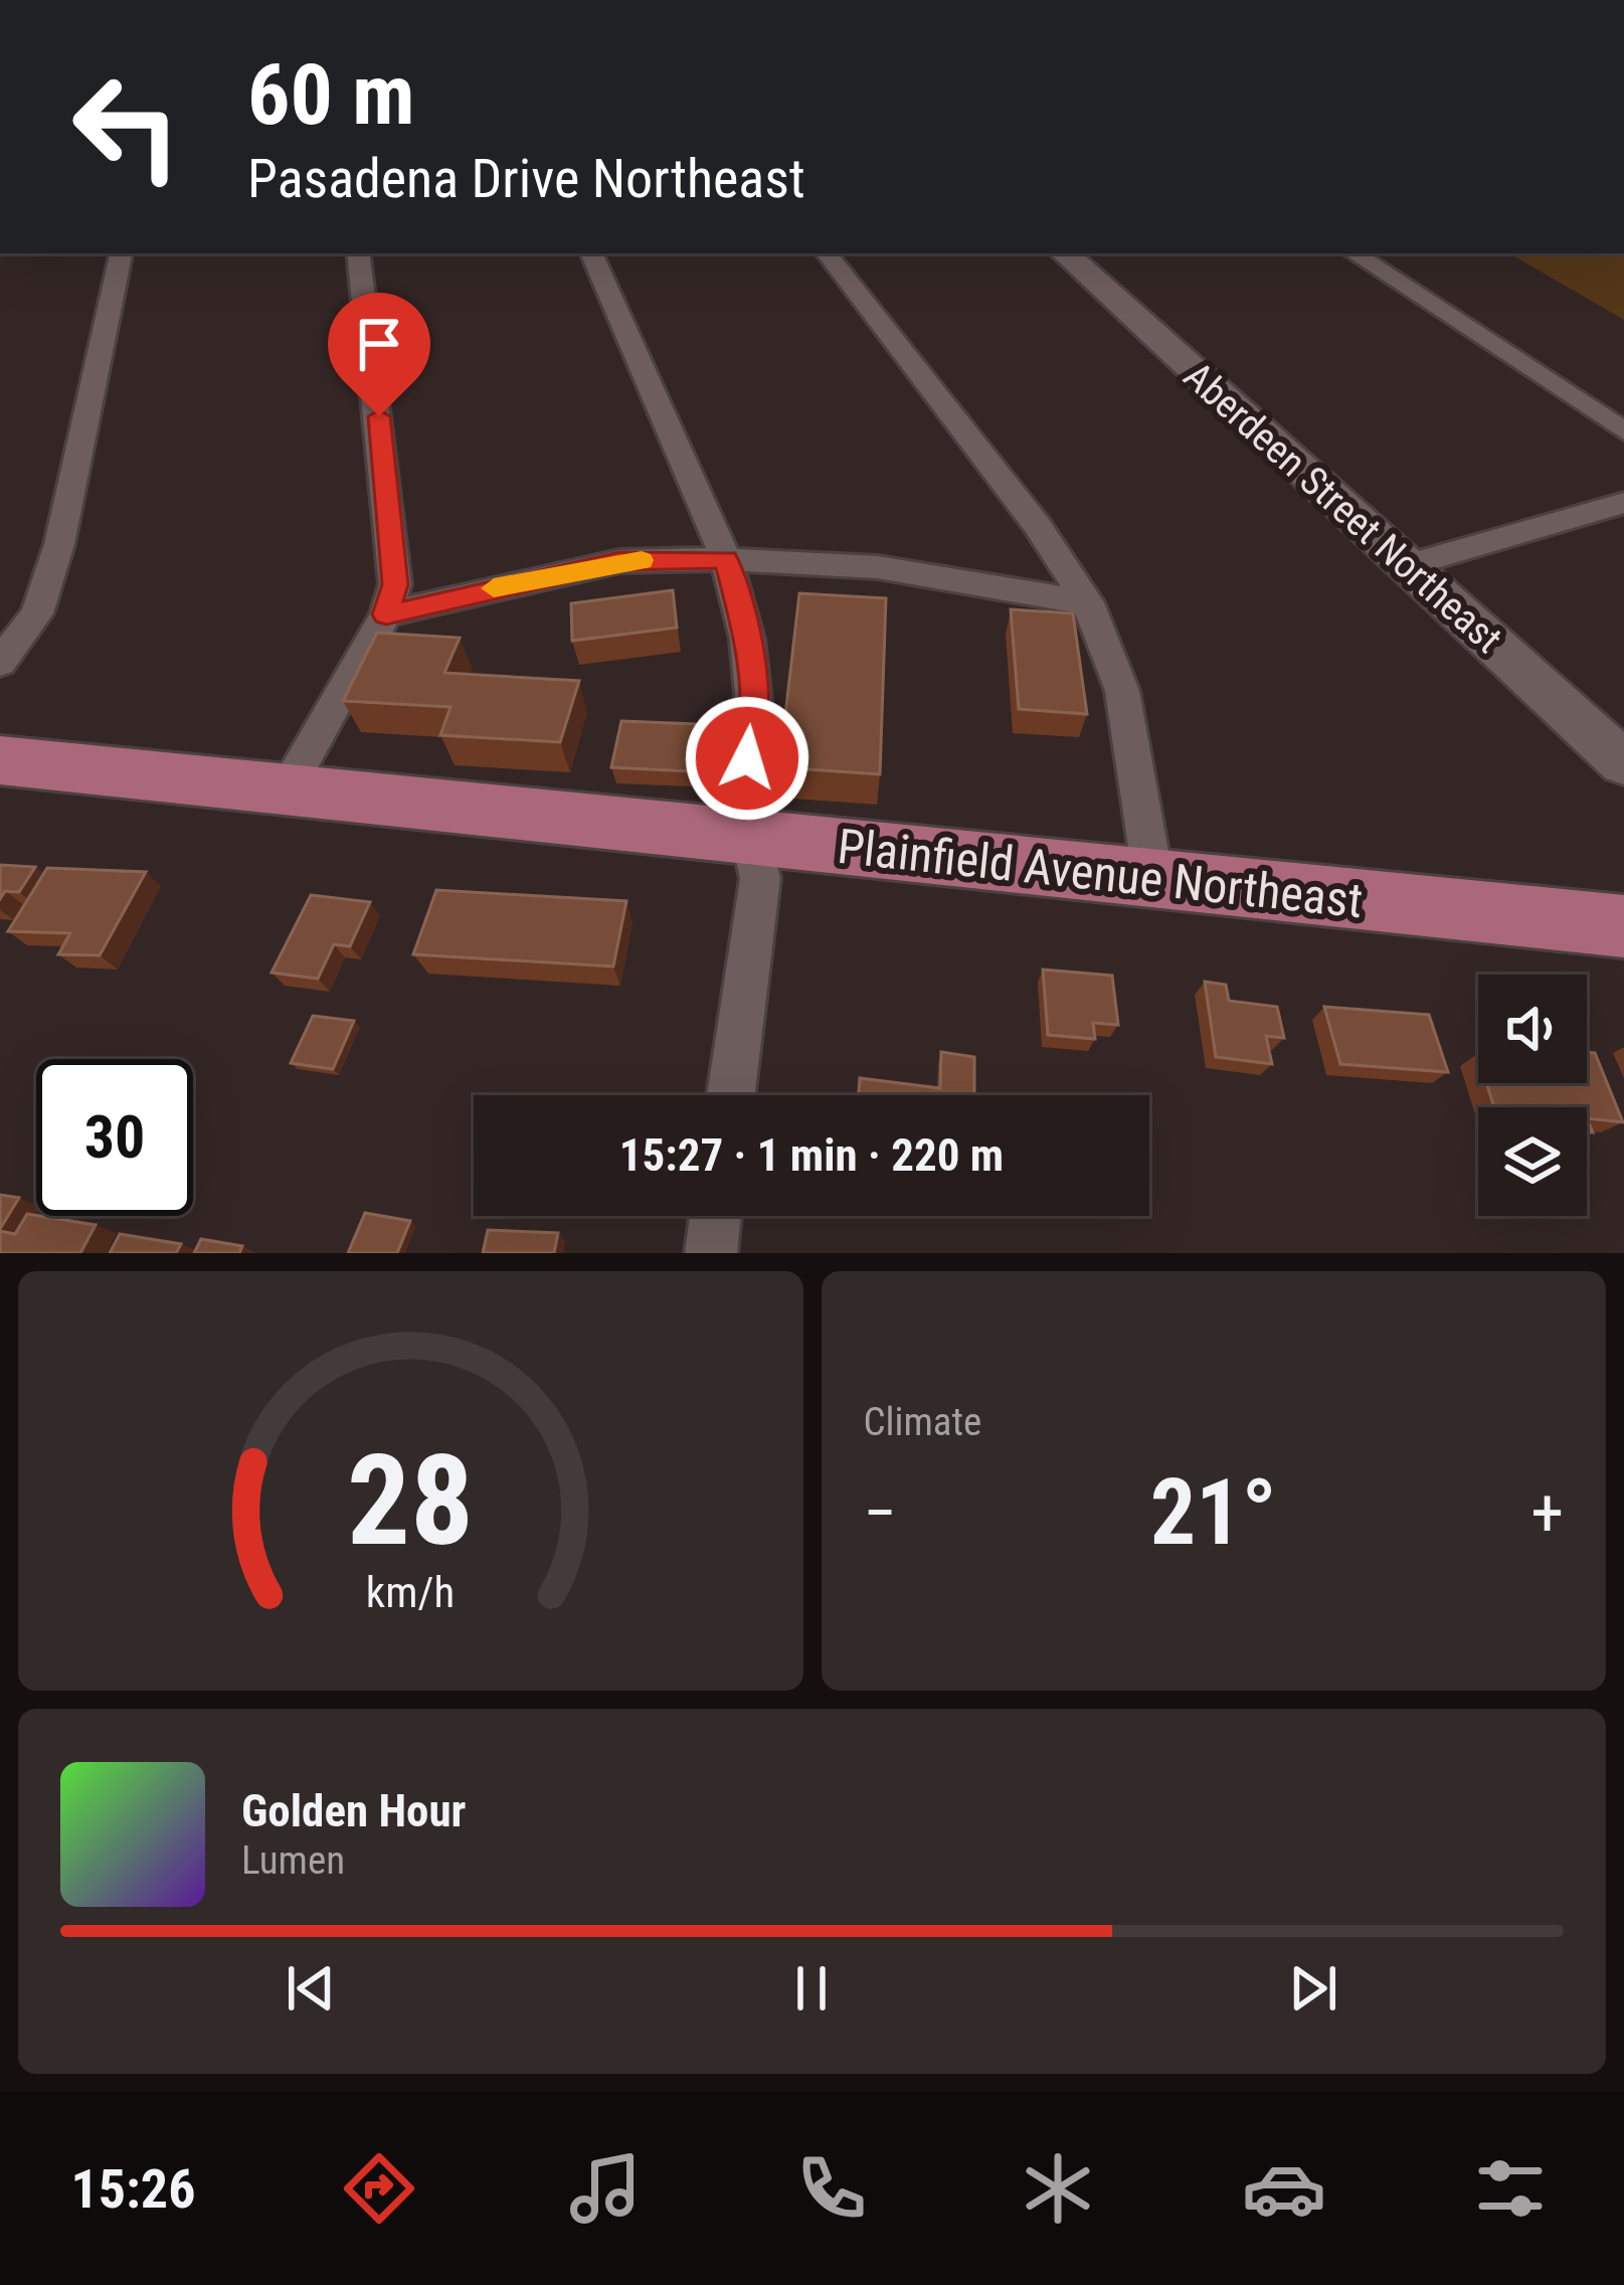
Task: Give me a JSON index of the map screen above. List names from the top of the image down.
{
  "streets": {
    "main road": ["Plainfield Avenue Northeast"],
    "street": ["Aberdeen Street Northeast"]
  },
  "page": {
    "turn": ["60 m", "Pasadena Drive Northeast"],
    "limit": "30",
    "trip": "15:27 · 1 min · 220 m",
    "tile": "Climate",
    "heat": ["−", "21°", "+"],
    "song": ["Golden Hour", "Lumen"],
    "tabs": "15:26",
    "gauge": ["28", "km/h"]
  }
}
